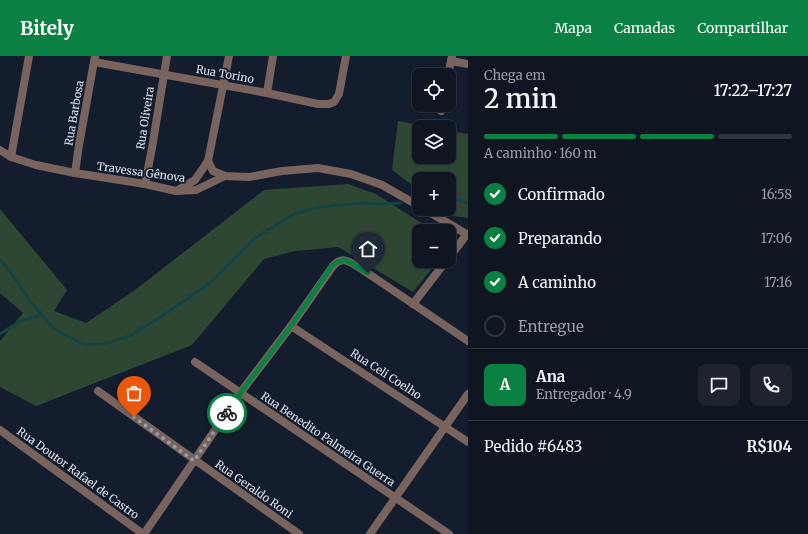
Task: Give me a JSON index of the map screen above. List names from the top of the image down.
{
  "streets": {
    "street": [
      "Rua Torino",
      "Rua Barbosa",
      "Rua Oliveira",
      "Travessa Gênova",
      "Rua Celi Coelho",
      "Rua Benedito Palmeira Guerra",
      "Rua Doutor Rafael de Castro",
      "Rua Geraldo Roni"
    ]
  },
  "crossings": [
    ["Rua Torino", "Rua Barbosa"],
    ["Rua Torino", "Rua Oliveira"],
    ["Rua Barbosa", "Travessa Gênova"],
    ["Rua Oliveira", "Travessa Gênova"]
  ],
  "page": {
    "header": "Bitely",
    "nav": ["Mapa", "Camadas", "Compartilhar"],
    "heading": ["2 min", "Chega em", "17:22–17:27"],
    "panel": [
      "Ana",
      "Entregador · 4.9",
      "Pedido #6483",
      "R$104"
    ],
    "map_buttons": ["+", "−"],
    "bar": "A caminho · 160 m",
    "list": [
      ["Confirmado", "16:58"],
      ["Preparando", "17:06"],
      ["A caminho", "17:16"],
      "Entregue"
    ],
    "round": "A"
  }
}
